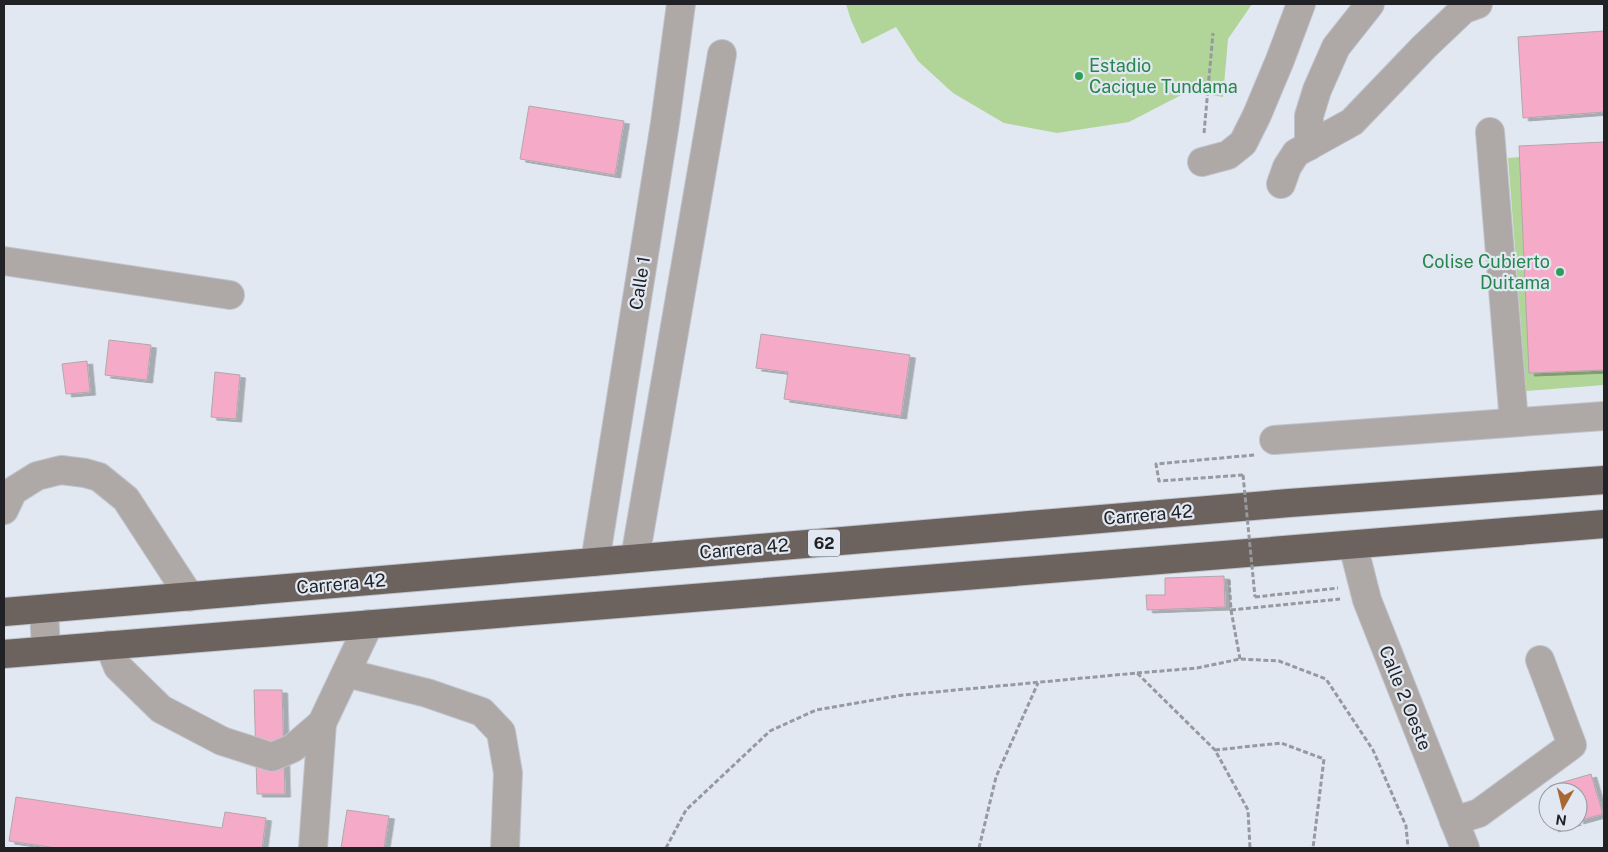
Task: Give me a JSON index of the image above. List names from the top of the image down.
{
  "streets": {
    "highway": ["Carrera 42", "62"],
    "street": ["Calle 1", "Calle 2 Oeste"]
  },
  "crossings": [
    ["Calle 1", "Carrera 42"]
  ],
  "places": ["Estadio Cacique Tundama", "Colise Cubierto Duitama"],
  "north": "bottom"
}
